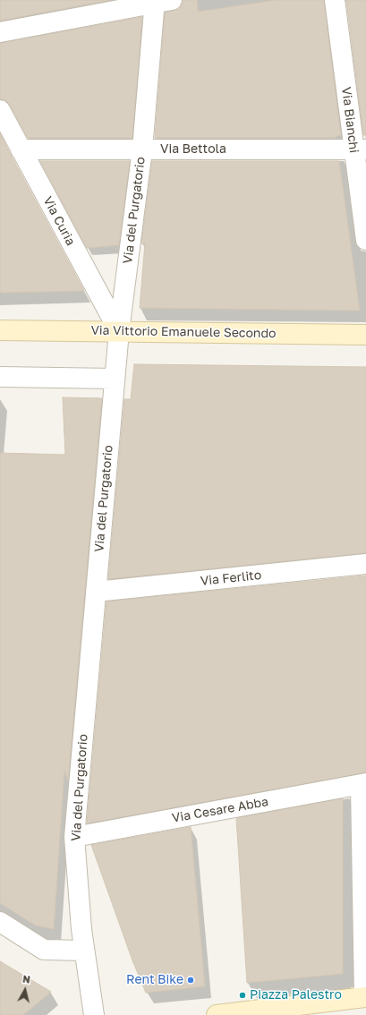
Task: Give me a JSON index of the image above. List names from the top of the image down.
{
  "streets": {
    "main road": ["Via Vittorio Emanuele Secondo"],
    "street": [
      "Via Bianchi",
      "Via Bettola",
      "Via del Purgatorio",
      "Via Curia",
      "Via Ferlito",
      "Via Cesare Abba"
    ]
  },
  "crossings": [
    ["Via Bianchi", "Via Bettola"],
    ["Via Bettola", "Via del Purgatorio"],
    ["Via Bettola", "Via Curia"],
    ["Via del Purgatorio", "Via Curia"],
    ["Via del Purgatorio", "Via Vittorio Emanuele Secondo"],
    ["Via del Purgatorio", "Via Ferlito"],
    ["Via del Purgatorio", "Via Cesare Abba"],
    ["Via Curia", "Via Vittorio Emanuele Secondo"]
  ],
  "places": ["Rent Bike", "Piazza Palestro"],
  "north": "top"
}
